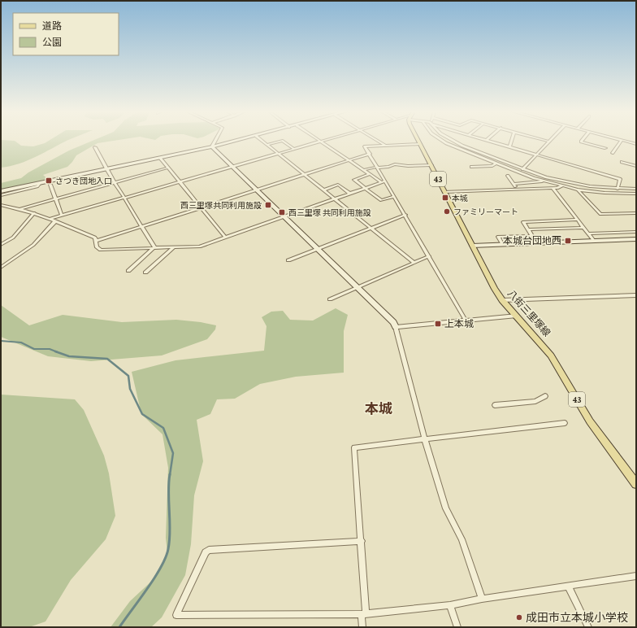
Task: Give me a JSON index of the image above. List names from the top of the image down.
{
  "streets": {
    "main road": ["43", "八街三里塚線"]
  },
  "districts": ["本城"],
  "places": {
    "transit": [
      "さつき団地入口",
      "本城",
      "西三里塚共同利用施設",
      "西三里塚 共同利用施設",
      "本城台団地西",
      "上本城"
    ],
    "other": ["ファミリーマート", "成田市立本城小学校"]
  },
  "legend": ["道路", "公園"]
}
